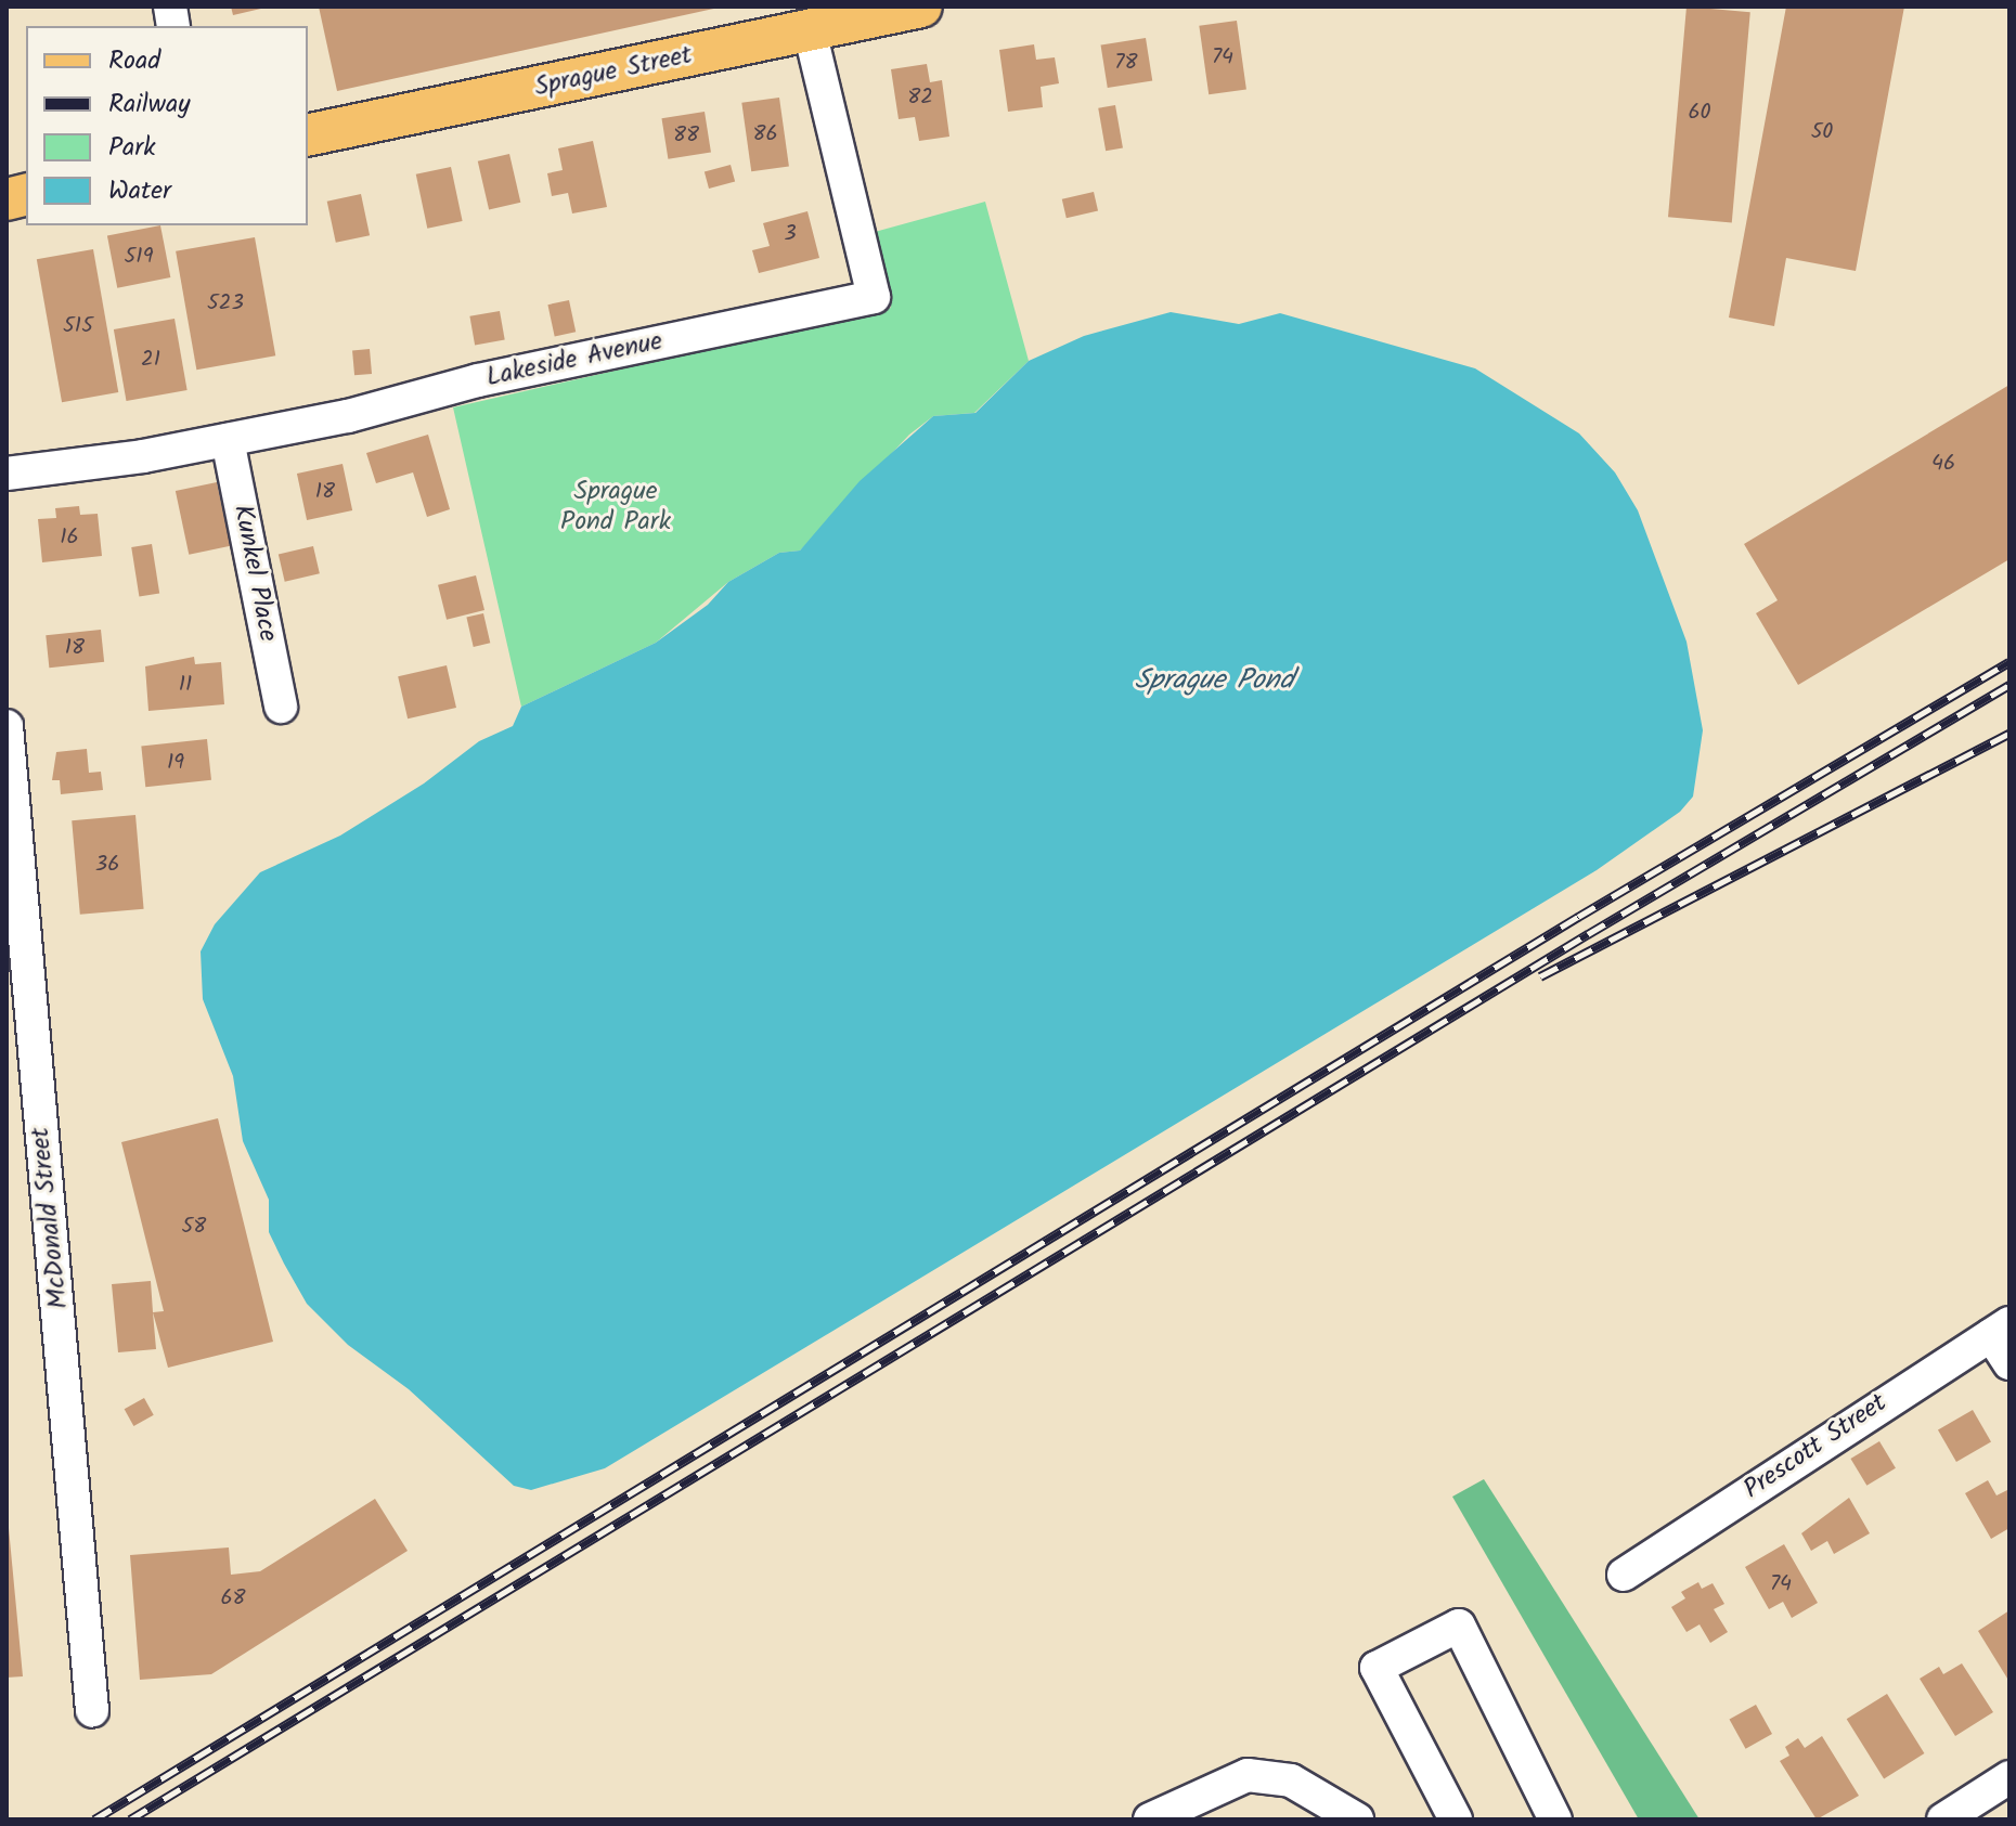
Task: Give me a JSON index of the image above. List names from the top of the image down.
{
  "streets": {
    "main road": ["Sprague Street"],
    "street": [
      "Lakeside Avenue",
      "Kunkel Place",
      "McDonald Street",
      "Prescott Street"
    ]
  },
  "crossings": [
    ["Sprague Street", "Lakeside Avenue"],
    ["Lakeside Avenue", "Kunkel Place"]
  ],
  "water": ["Sprague Pond"],
  "parks": ["Sprague Pond Park"],
  "house_numbers": [
    "74",
    "78",
    "82",
    "60",
    "50",
    "86",
    "88",
    "3",
    "519",
    "523",
    "515",
    "21",
    "46",
    "18",
    "16",
    "18",
    "11",
    "19",
    "36",
    "58",
    "74",
    "68"
  ],
  "legend": [
    "Road",
    "Railway",
    "Park",
    "Water"
  ]
}
